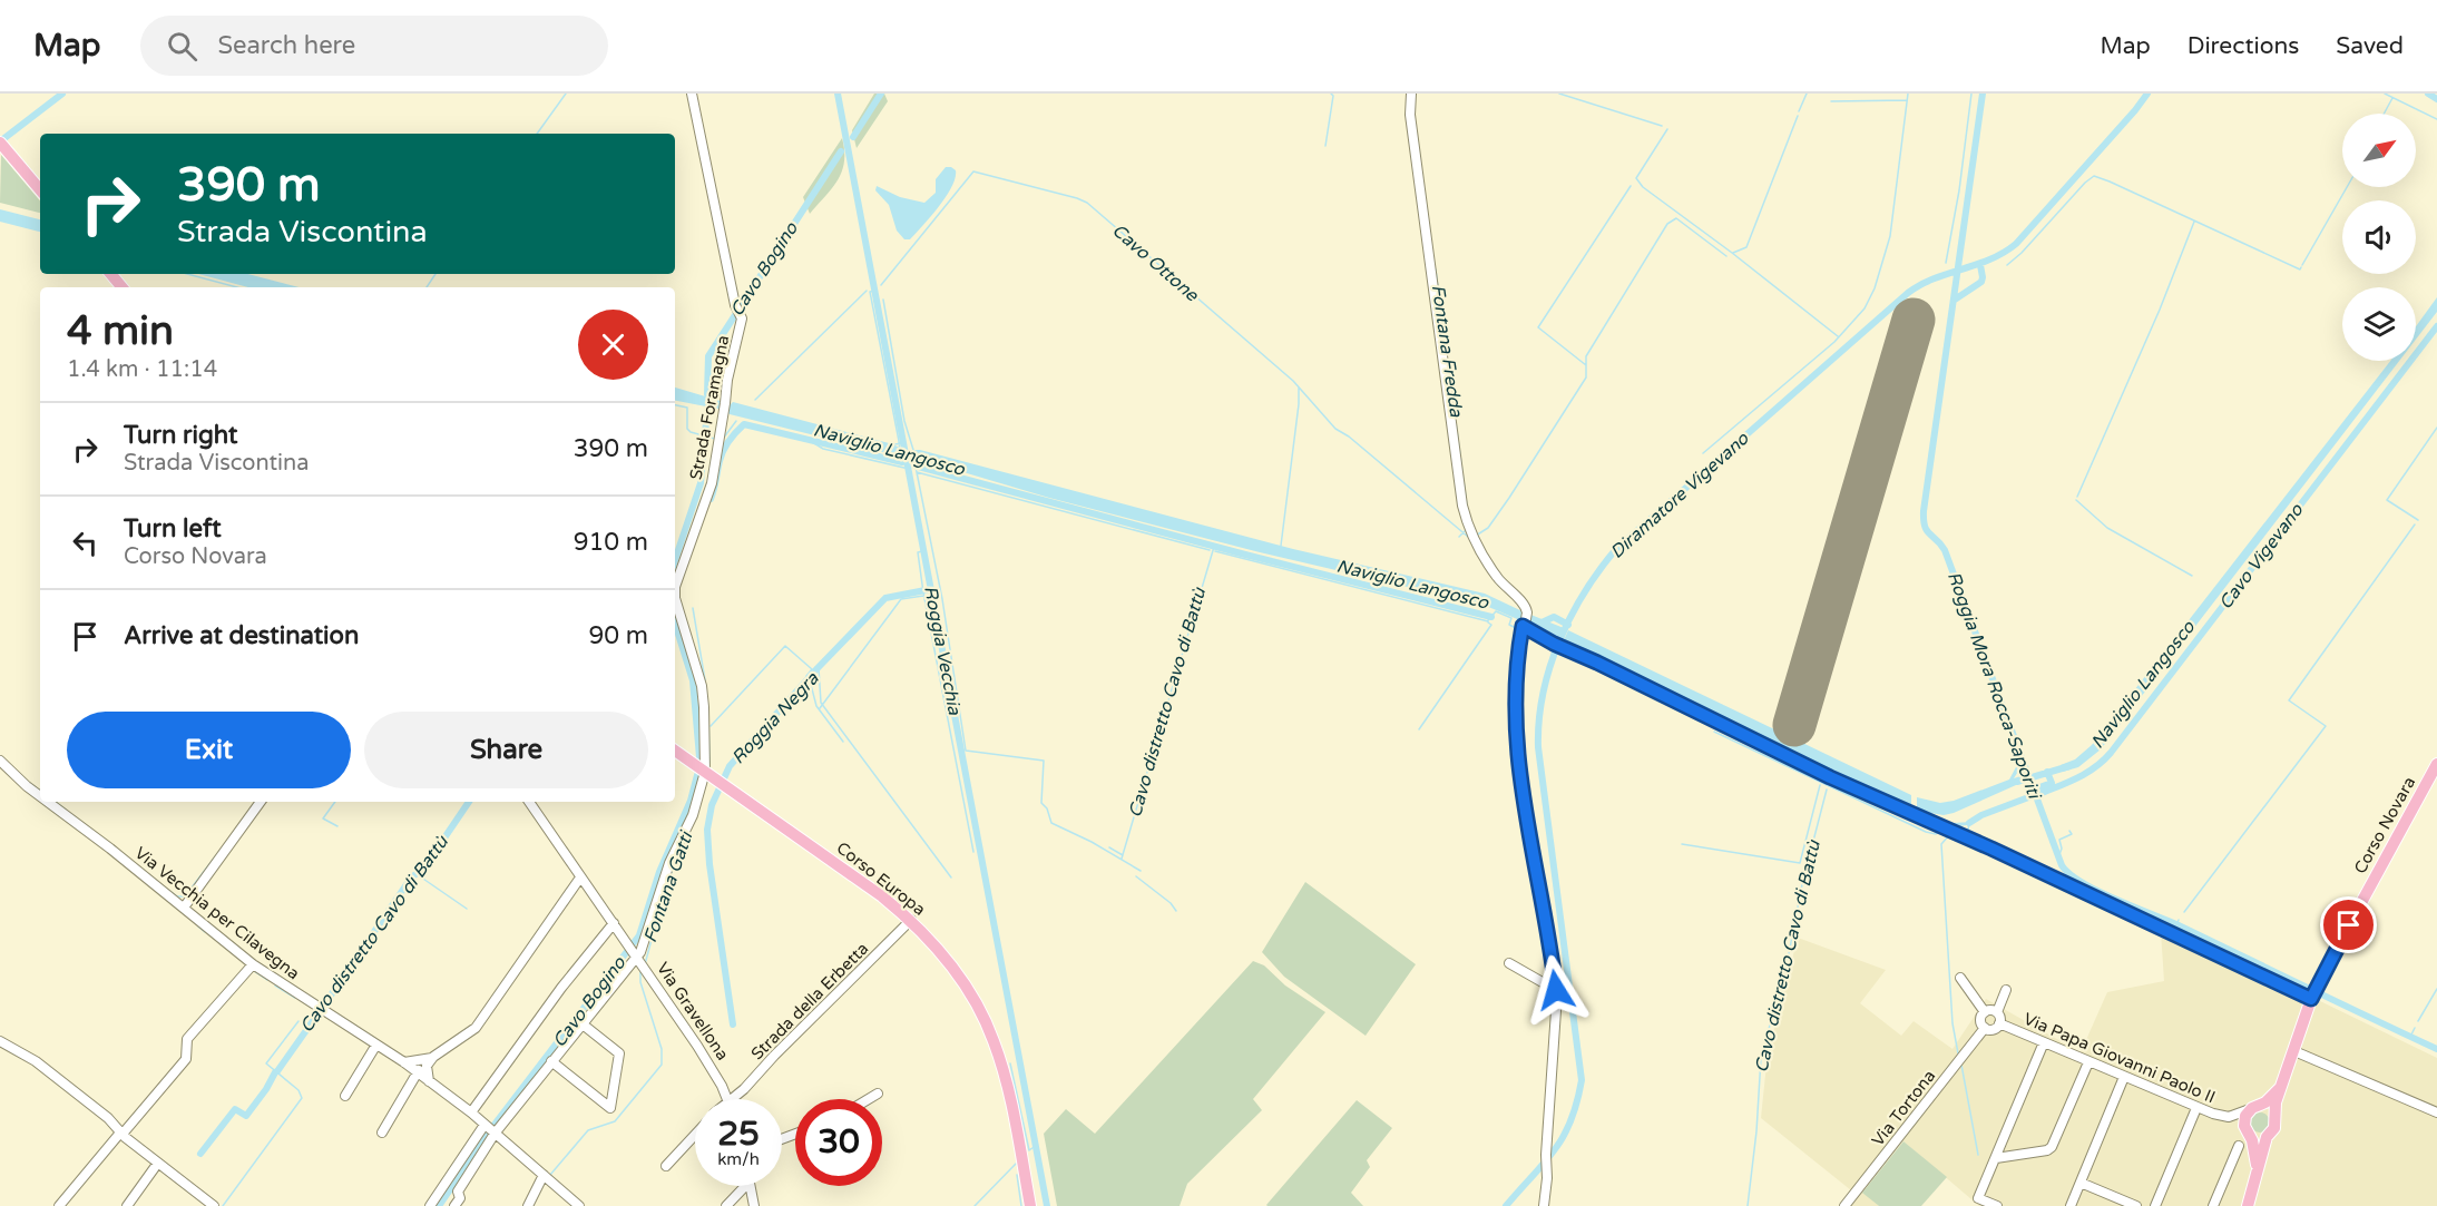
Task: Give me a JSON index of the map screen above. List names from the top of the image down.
{
  "streets": {
    "main road": ["Corso Novara", "Corso Europa"],
    "street": [
      "Strada Foramagna",
      "Via Vecchia per Cilavegna",
      "Strada della Erbetta",
      "Via Gravellona",
      "Via Papa Giovanni Paolo II",
      "Via Tortona"
    ]
  },
  "crossings": [
    ["Strada Foramagna", "Corso Europa"],
    ["Corso Novara", "Via Papa Giovanni Paolo II"],
    ["Corso Europa", "Strada della Erbetta"],
    ["Via Papa Giovanni Paolo II", "Via Tortona"]
  ],
  "water": [
    "Cavo Ottone",
    "Cavo Bogino",
    "Fontana Fredda",
    "Naviglio Langosco",
    "Diramatore Vigevano",
    "Cavo Vigevano",
    "Roggia Vecchia",
    "Roggia Mora Rocca-Saporiti",
    "Cavo distretto Cavo di Battù",
    "Roggia Negra",
    "Fontana Gatti"
  ],
  "north": "top right",
  "page": {
    "header": "Map",
    "search": "Search here",
    "nav": ["Map", "Directions", "Saved"],
    "turn": ["390 m", "Strada Viscontina"],
    "heading": ["4 min", "1.4 km · 11:14"],
    "list": [
      {
        "name": "Turn right",
        "note": "Strada Viscontina",
        "value": "390 m"
      },
      {
        "name": "Turn left",
        "note": "Corso Novara",
        "value": "910 m"
      },
      {
        "name": "Arrive at destination",
        "value": "90 m"
      }
    ],
    "buttons": ["Exit", "Share"],
    "speed": "25 km/h",
    "limit": "30"
  }
}
